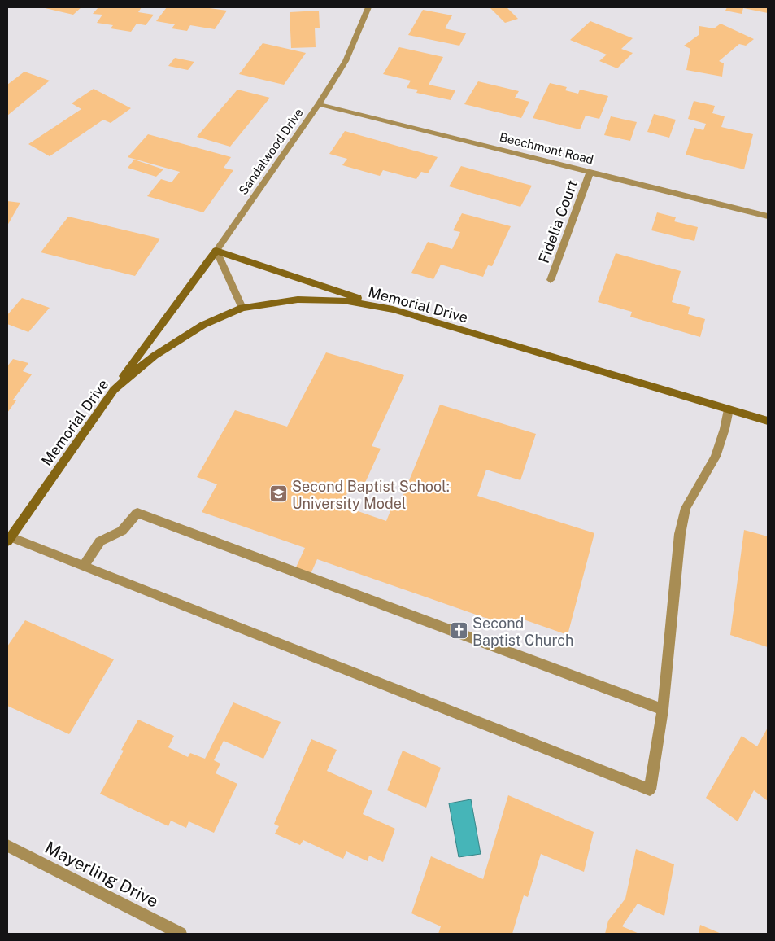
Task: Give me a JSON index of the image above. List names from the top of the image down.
{
  "streets": {
    "street": [
      "Beechmont Road",
      "Sandalwood Drive",
      "Fidelia Court",
      "Memorial Drive",
      "Mayerling Drive"
    ]
  },
  "crossings": [
    ["Beechmont Road", "Sandalwood Drive"],
    ["Beechmont Road", "Fidelia Court"]
  ],
  "places": {
    "school or university": ["Second Baptist School: University Model"],
    "church": ["Second Baptist Church"]
  }
}
